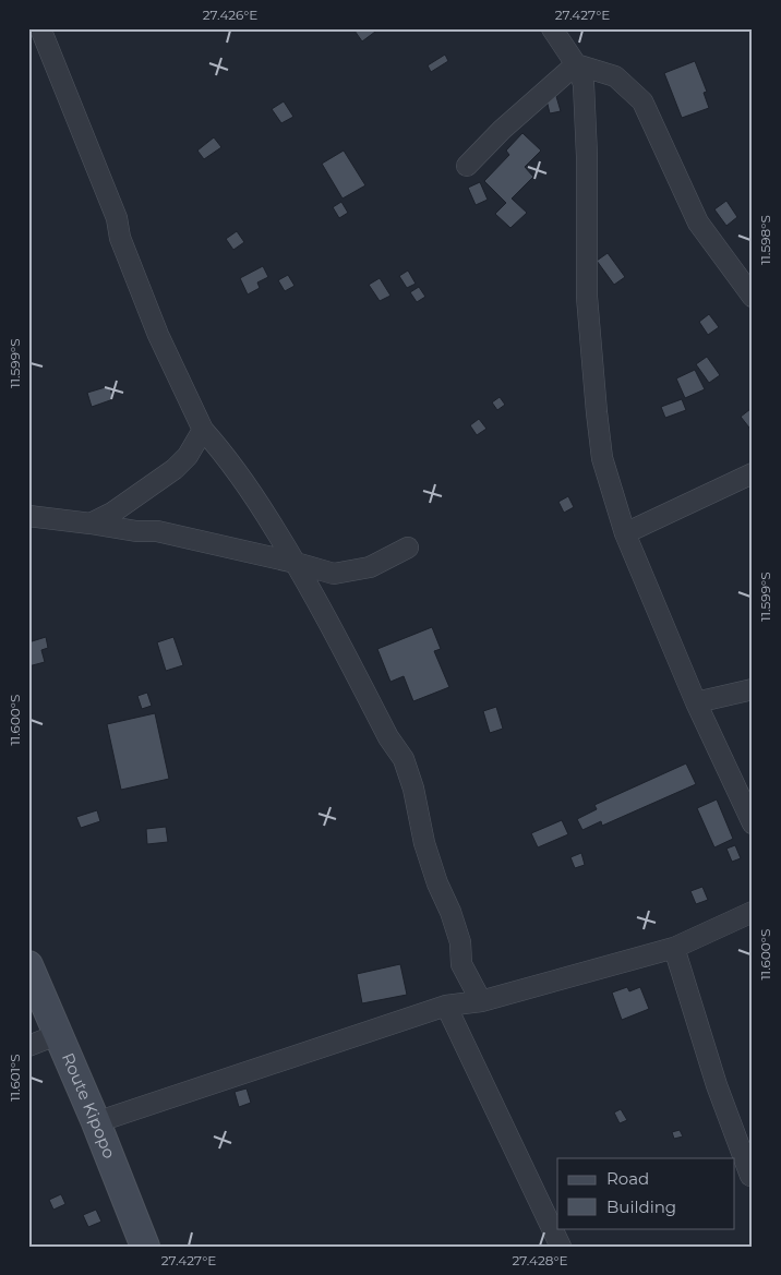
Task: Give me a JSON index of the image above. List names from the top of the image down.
{
  "streets": {
    "main road": ["Route Kipopo"]
  },
  "legend": ["Road", "Building"],
  "coordinates": [
    "27.426°E",
    "27.427°E",
    "11.598°S",
    "11.599°S",
    "11.600°S",
    "11.601°S",
    "27.428°E"
  ]
}
